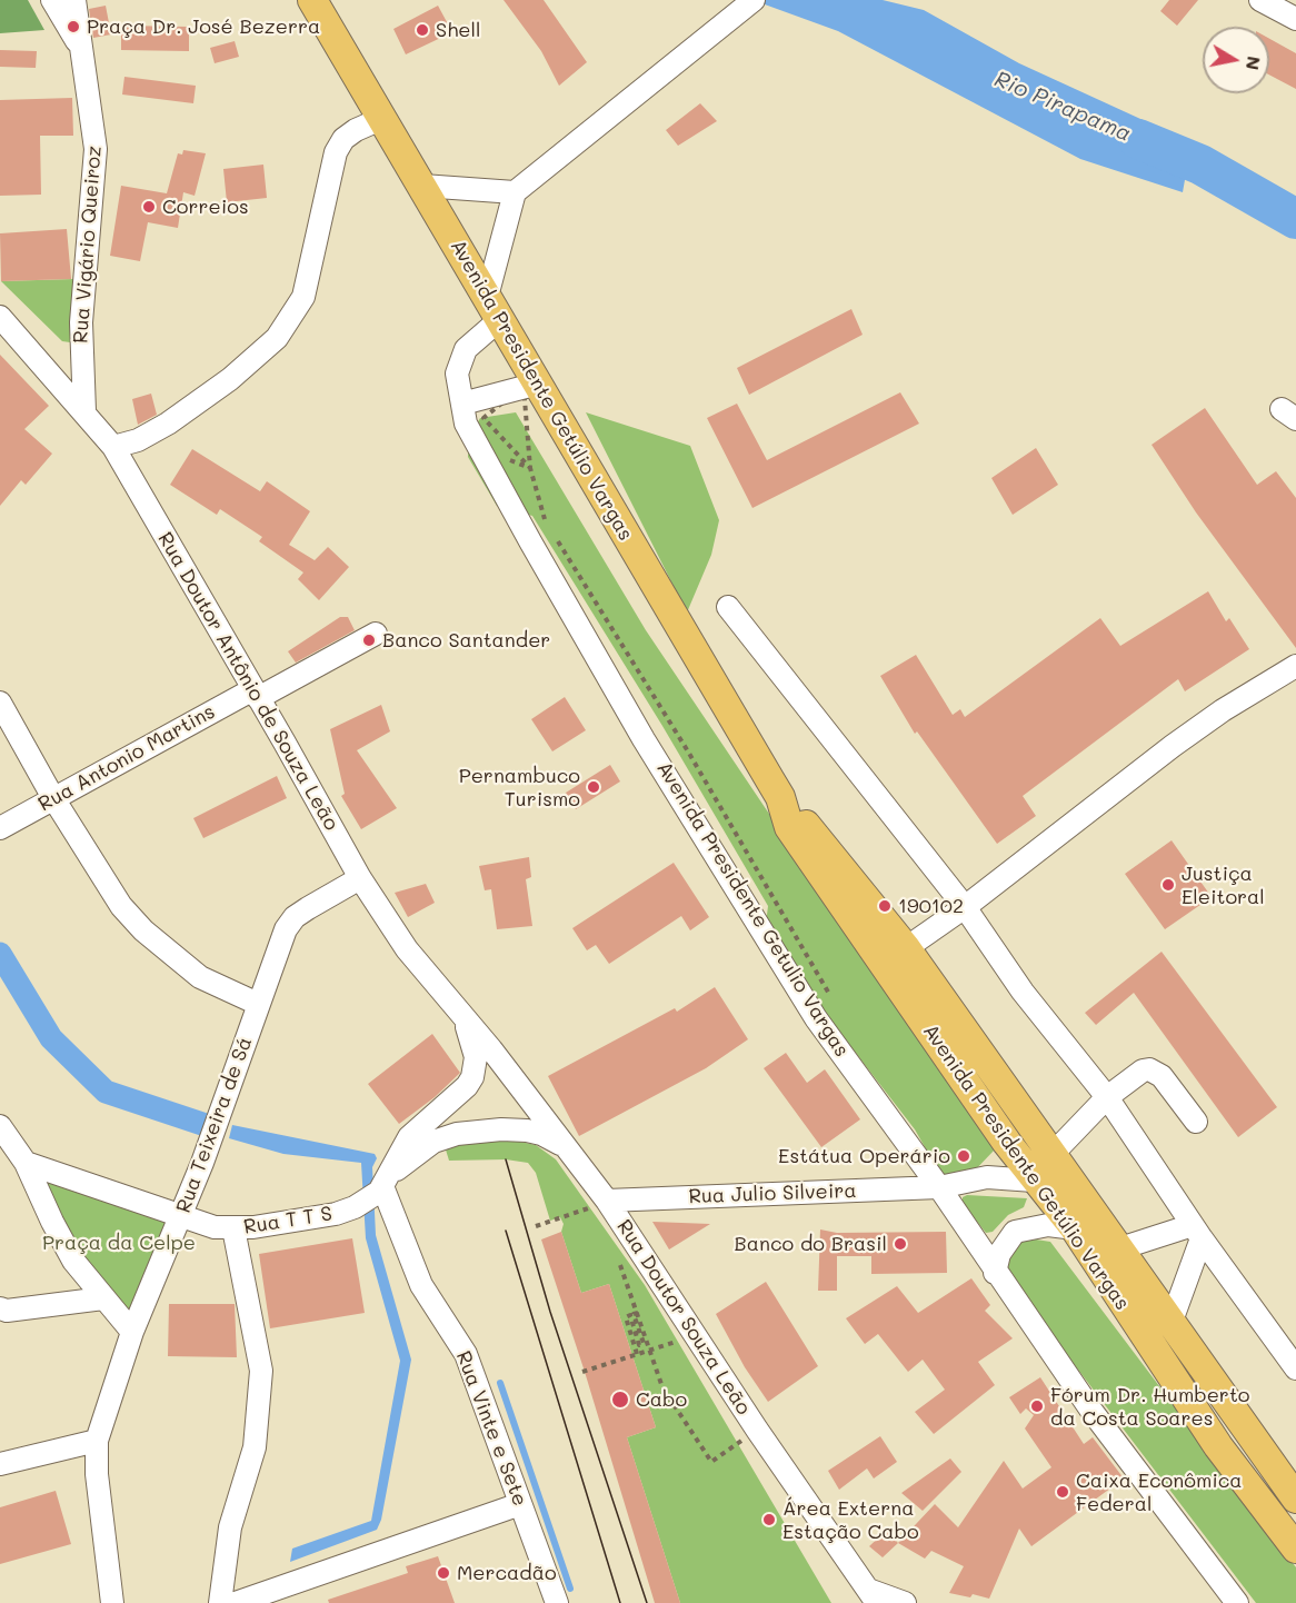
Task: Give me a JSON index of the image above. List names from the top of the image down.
{
  "streets": {
    "main road": ["Avenida Presidente Getúlio Vargas"],
    "street": [
      "Rua Vigário Queiroz",
      "Rua Doutor Antônio de Souza Leão",
      "Rua Antonio Martins",
      "Avenida Presidente Getulio Vargas",
      "Rua Teixeira de Sá",
      "Rua Julio Silveira",
      "Rua T T S",
      "Rua Doutor Souza Leão",
      "Rua Vinte e Sete"
    ]
  },
  "crossings": [
    ["Rua Vigário Queiroz", "Rua Doutor Antônio de Souza Leão"],
    ["Avenida Presidente Getúlio Vargas", "Avenida Presidente Getulio Vargas"],
    ["Avenida Presidente Getúlio Vargas", "Rua Julio Silveira"],
    ["Rua Doutor Antônio de Souza Leão", "Rua Antonio Martins"],
    ["Rua Doutor Antônio de Souza Leão", "Rua Teixeira de Sá"],
    ["Rua Doutor Antônio de Souza Leão", "Rua T T S"],
    ["Rua Doutor Antônio de Souza Leão", "Rua Doutor Souza Leão"],
    ["Avenida Presidente Getulio Vargas", "Rua Julio Silveira"],
    ["Rua Teixeira de Sá", "Rua T T S"],
    ["Rua Julio Silveira", "Rua Doutor Souza Leão"],
    ["Rua T T S", "Rua Vinte e Sete"]
  ],
  "water": ["Rio Pirapama"],
  "parks": ["Praça da Celpe"],
  "places": [
    "Praça Dr. José Bezerra",
    "Shell",
    "Correios",
    "Banco Santander",
    "Pernambuco Turismo",
    "Justiça Eleitoral",
    "190102",
    "Estátua Operário",
    "Banco do Brasil",
    "Cabo",
    "Fórum Dr. Humberto da Costa Soares",
    "Caixa Econômica Federal",
    "Área Externa Estação Cabo",
    "Mercadão"
  ],
  "north": "right"
}
